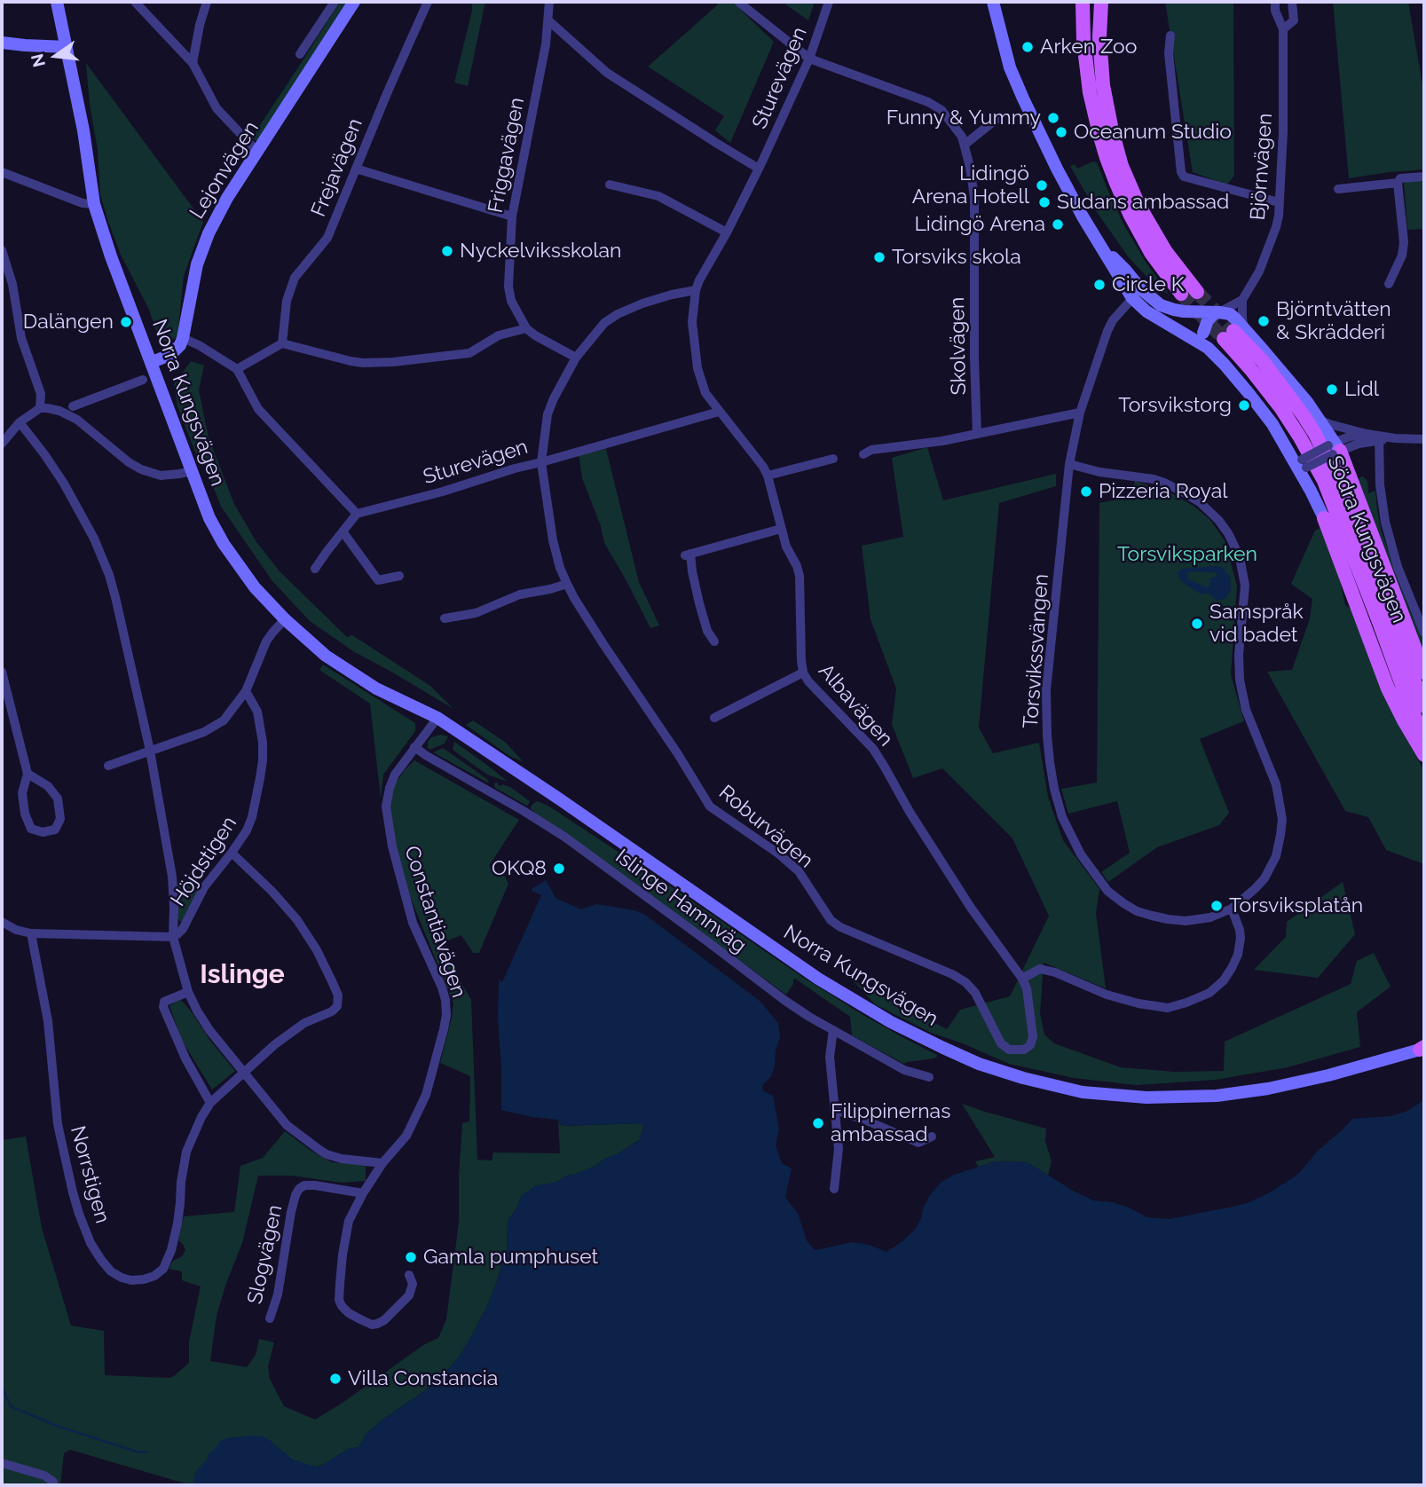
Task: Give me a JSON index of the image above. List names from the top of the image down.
{
  "streets": {
    "main road": ["Lejonvägen", "Norra Kungsvägen", "Södra Kungsvägen"],
    "street": [
      "Sturevägen",
      "Friggavägen",
      "Björnvägen",
      "Frejavägen",
      "Skolvägen",
      "Torsvikssvängen",
      "Albavägen",
      "Roburvägen",
      "Höjdstigen",
      "Islinge Hamnväg",
      "Constantiavägen",
      "Norrstigen",
      "Slogvägen"
    ]
  },
  "crossings": [
    ["Sturevägen", "Friggavägen"],
    ["Sturevägen", "Skolvägen"],
    ["Sturevägen", "Albavägen"],
    ["Sturevägen", "Roburvägen"],
    ["Norra Kungsvägen", "Constantiavägen"],
    ["Albavägen", "Roburvägen"],
    ["Höjdstigen", "Norrstigen"],
    ["Islinge Hamnväg", "Constantiavägen"],
    ["Constantiavägen", "Slogvägen"]
  ],
  "districts": ["Islinge"],
  "parks": ["Torsviksparken"],
  "places": [
    "Arken Zoo",
    "Funny & Yummy",
    "Oceanum Studio",
    "Lidingö Arena Hotell",
    "Sudans ambassad",
    "Lidingö Arena",
    "Nyckelviksskolan",
    "Torsviks skola",
    "Circle K",
    "Björntvätten & Skrädderi",
    "Dalängen",
    "Lidl",
    "Torsvikstorg",
    "Pizzeria Royal",
    "Samspråk vid badet",
    "OKQ8",
    "Torsviksplatån",
    "Filippinernas ambassad",
    "Gamla pumphuset",
    "Villa Constancia"
  ],
  "north": "left"
}
